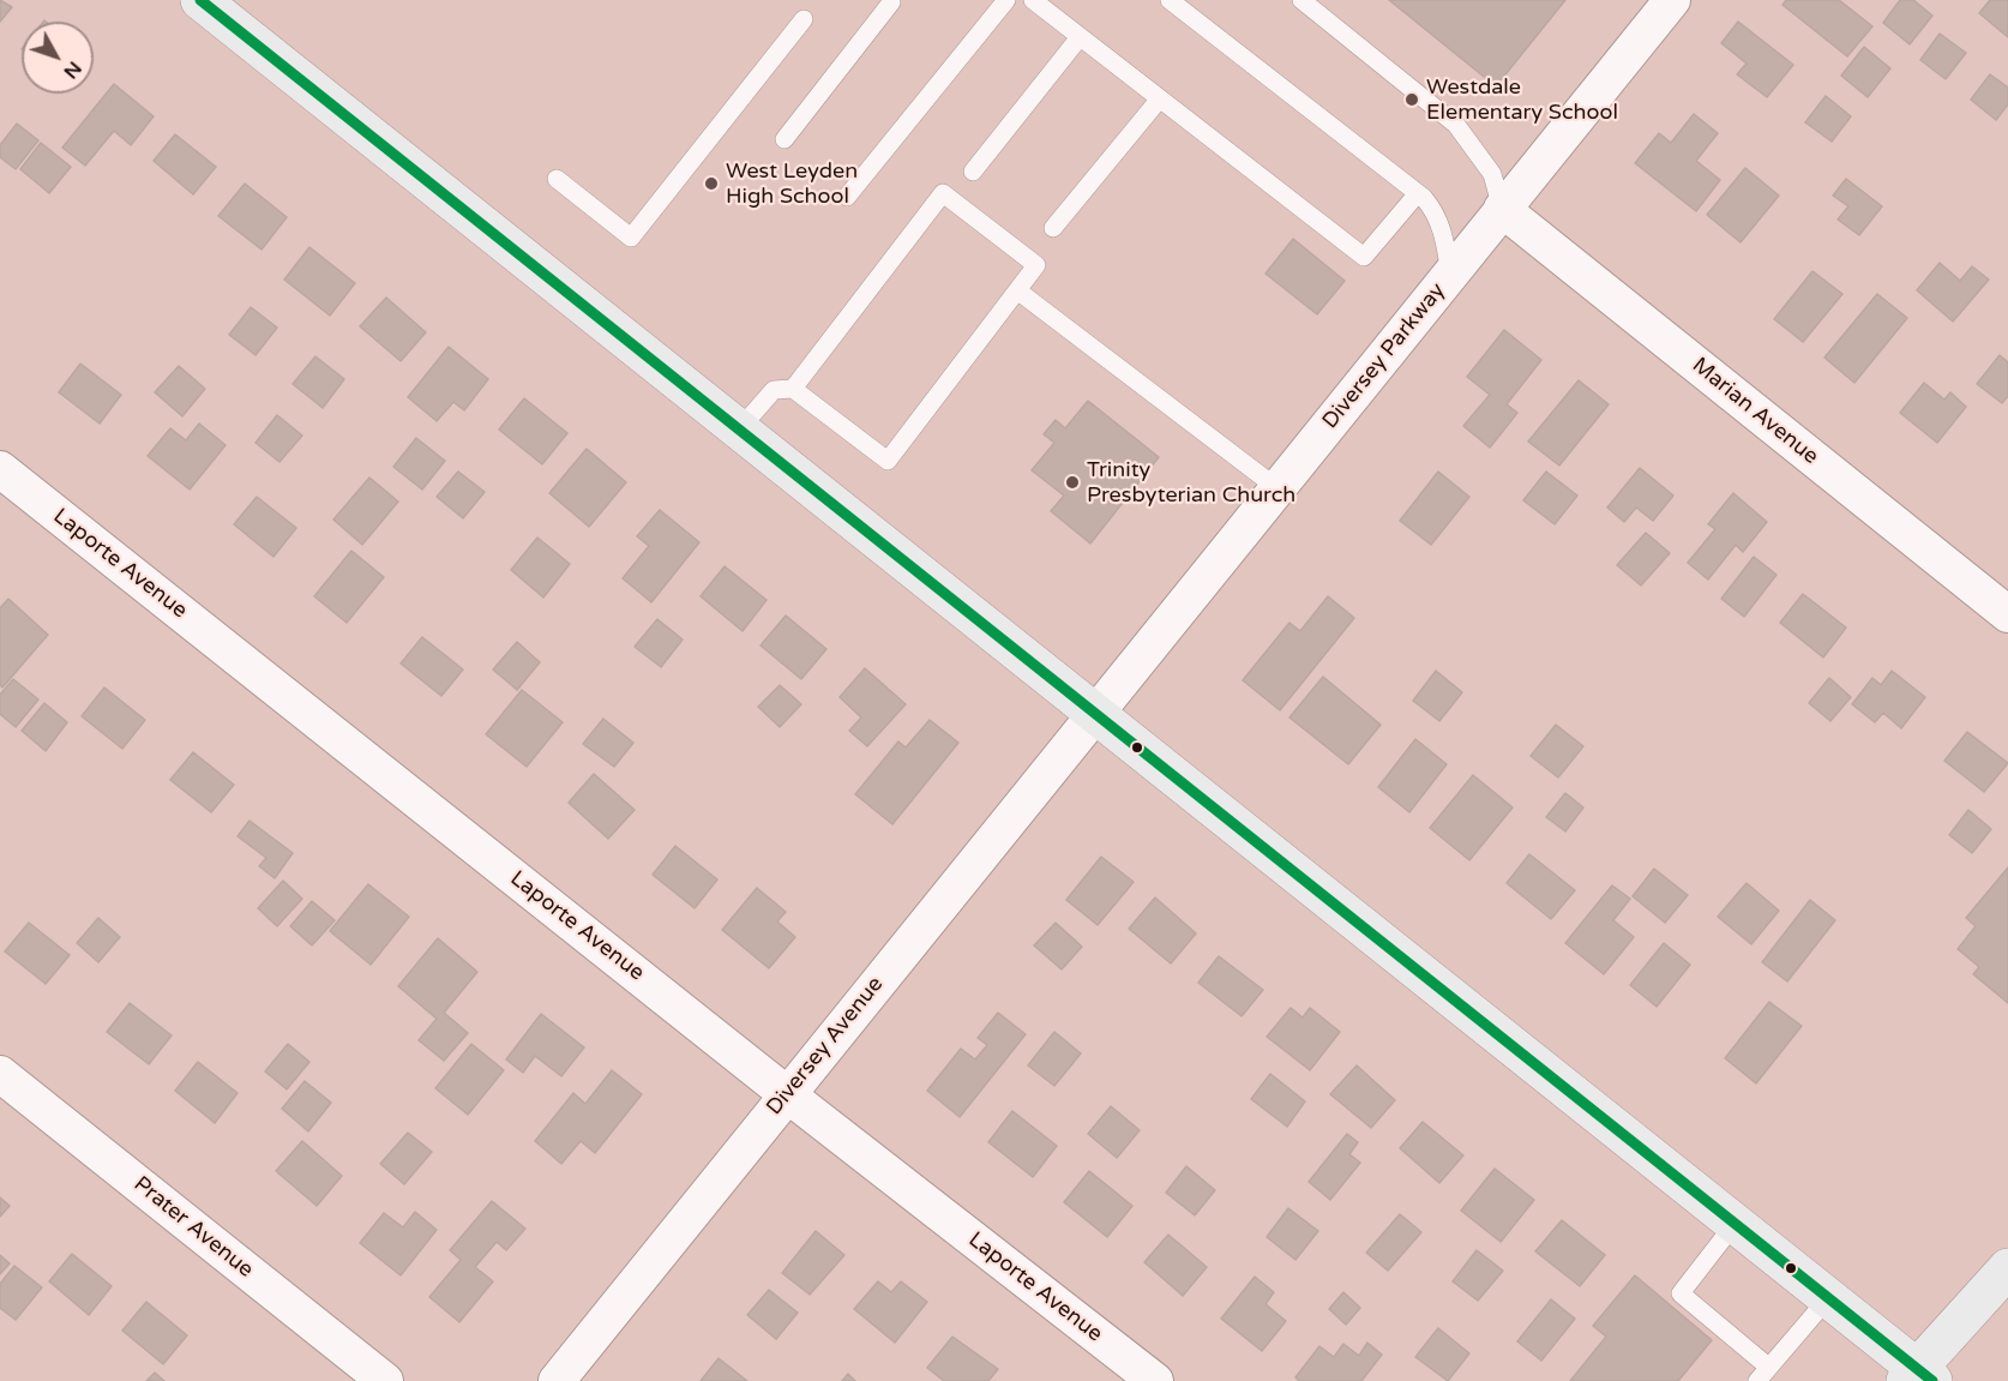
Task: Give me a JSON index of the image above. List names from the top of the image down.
{
  "streets": {
    "street": [
      "Diversey Parkway",
      "Marian Avenue",
      "Laporte Avenue",
      "Diversey Avenue",
      "Prater Avenue"
    ]
  },
  "crossings": [
    ["Diversey Parkway", "Marian Avenue"],
    ["Diversey Parkway", "Diversey Avenue"],
    ["Laporte Avenue", "Diversey Avenue"]
  ],
  "places": ["Westdale Elementary School", "West Leyden High School", "Trinity Presbyterian Church"],
  "north": "bottom right"
}
